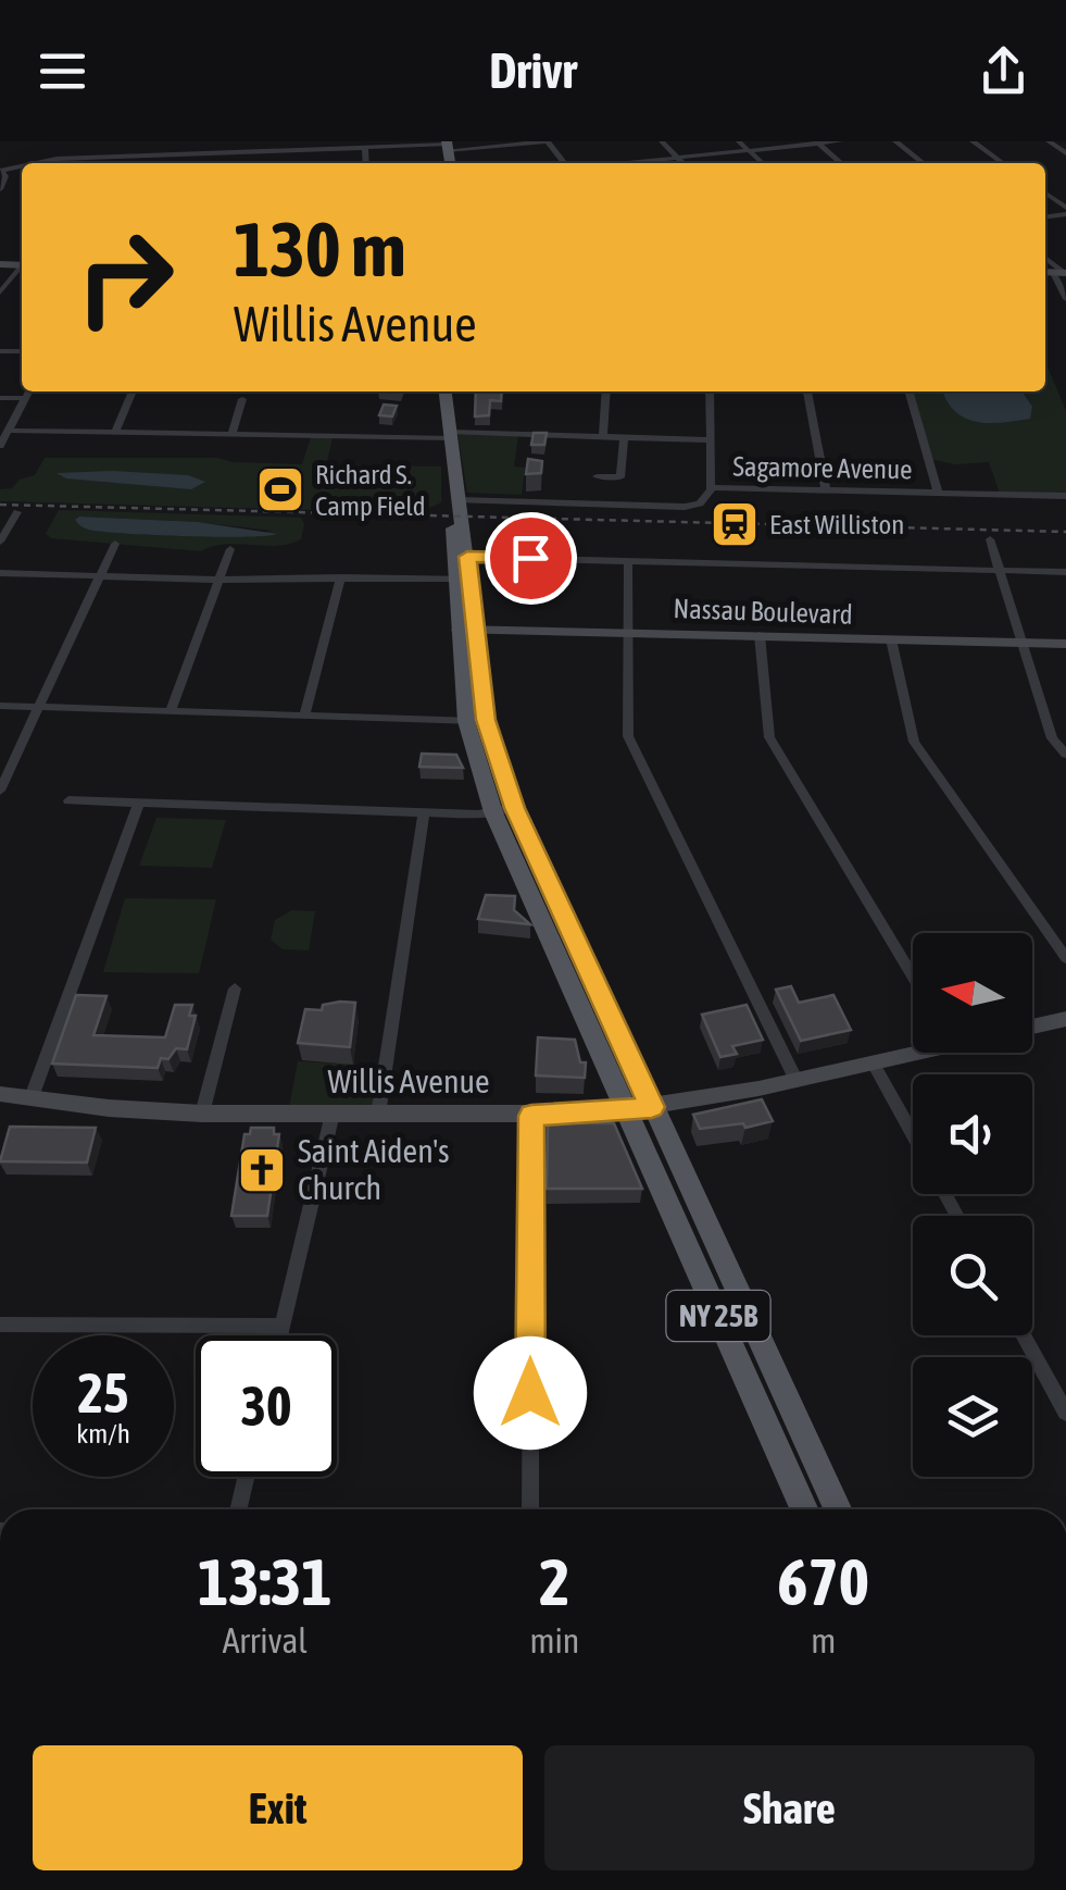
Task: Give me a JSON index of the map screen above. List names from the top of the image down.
{
  "streets": {
    "main road": ["Nassau Boulevard", "Willis Avenue", "NY 25B"],
    "street": ["Sagamore Avenue"]
  },
  "crossings": [
    ["Sagamore Avenue", "NY 25B"],
    ["Nassau Boulevard", "NY 25B"],
    ["Willis Avenue", "NY 25B"]
  ],
  "places": {
    "sports": ["Richard S. Camp Field"],
    "station": ["East Williston"],
    "church": ["Saint Aiden's Church"]
  },
  "north": "left",
  "page": {
    "header": "Drivr",
    "turn": ["130 m", "Willis Avenue"],
    "speed": "25 km/h",
    "limit": "30",
    "eta": [
      "13:31",
      "Arrival",
      "2",
      "min",
      "670",
      "m"
    ],
    "buttons": ["Exit", "Share"]
  }
}
